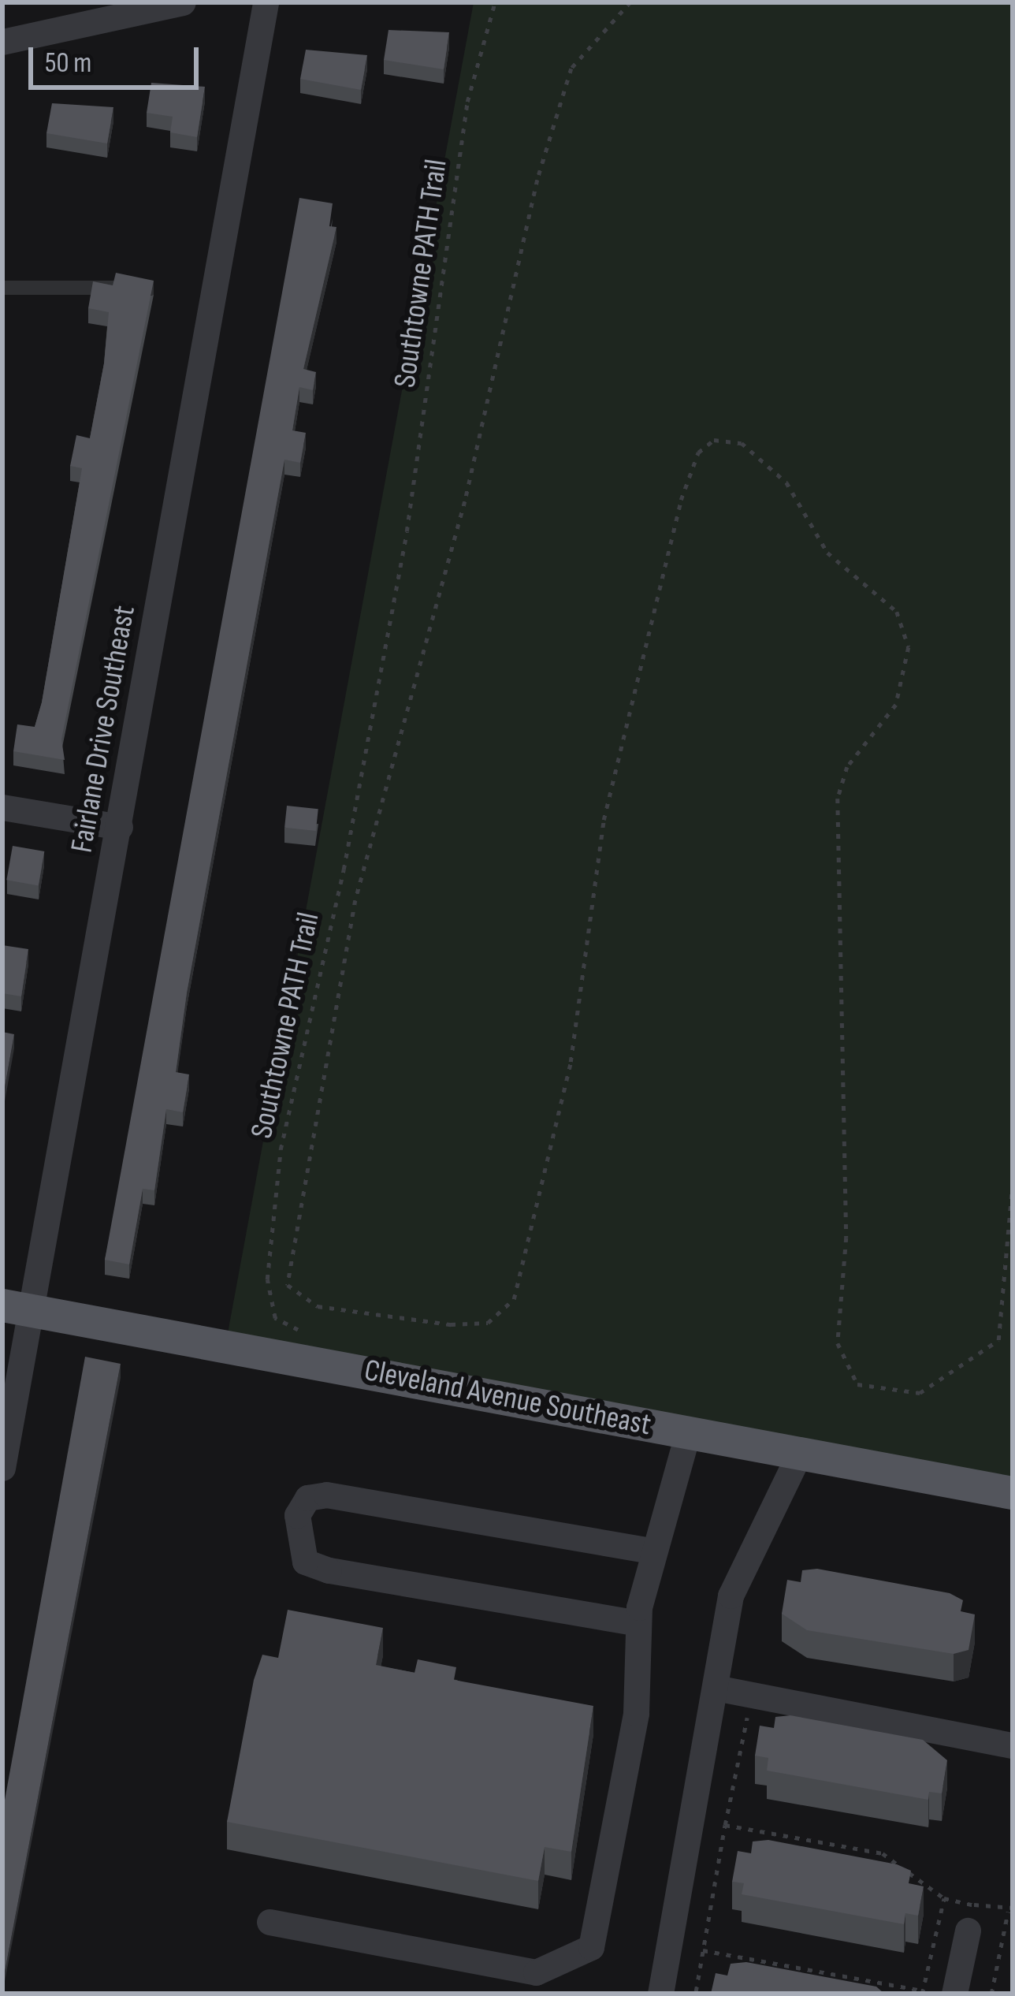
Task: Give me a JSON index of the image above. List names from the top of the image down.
{
  "streets": {
    "main road": ["Cleveland Avenue Southeast"],
    "street": ["Fairlane Drive Southeast"],
    "path": ["Southtowne PATH Trail"]
  },
  "crossings": [
    ["Fairlane Drive Southeast", "Cleveland Avenue Southeast"]
  ],
  "scale_bar": "50 m"
}
